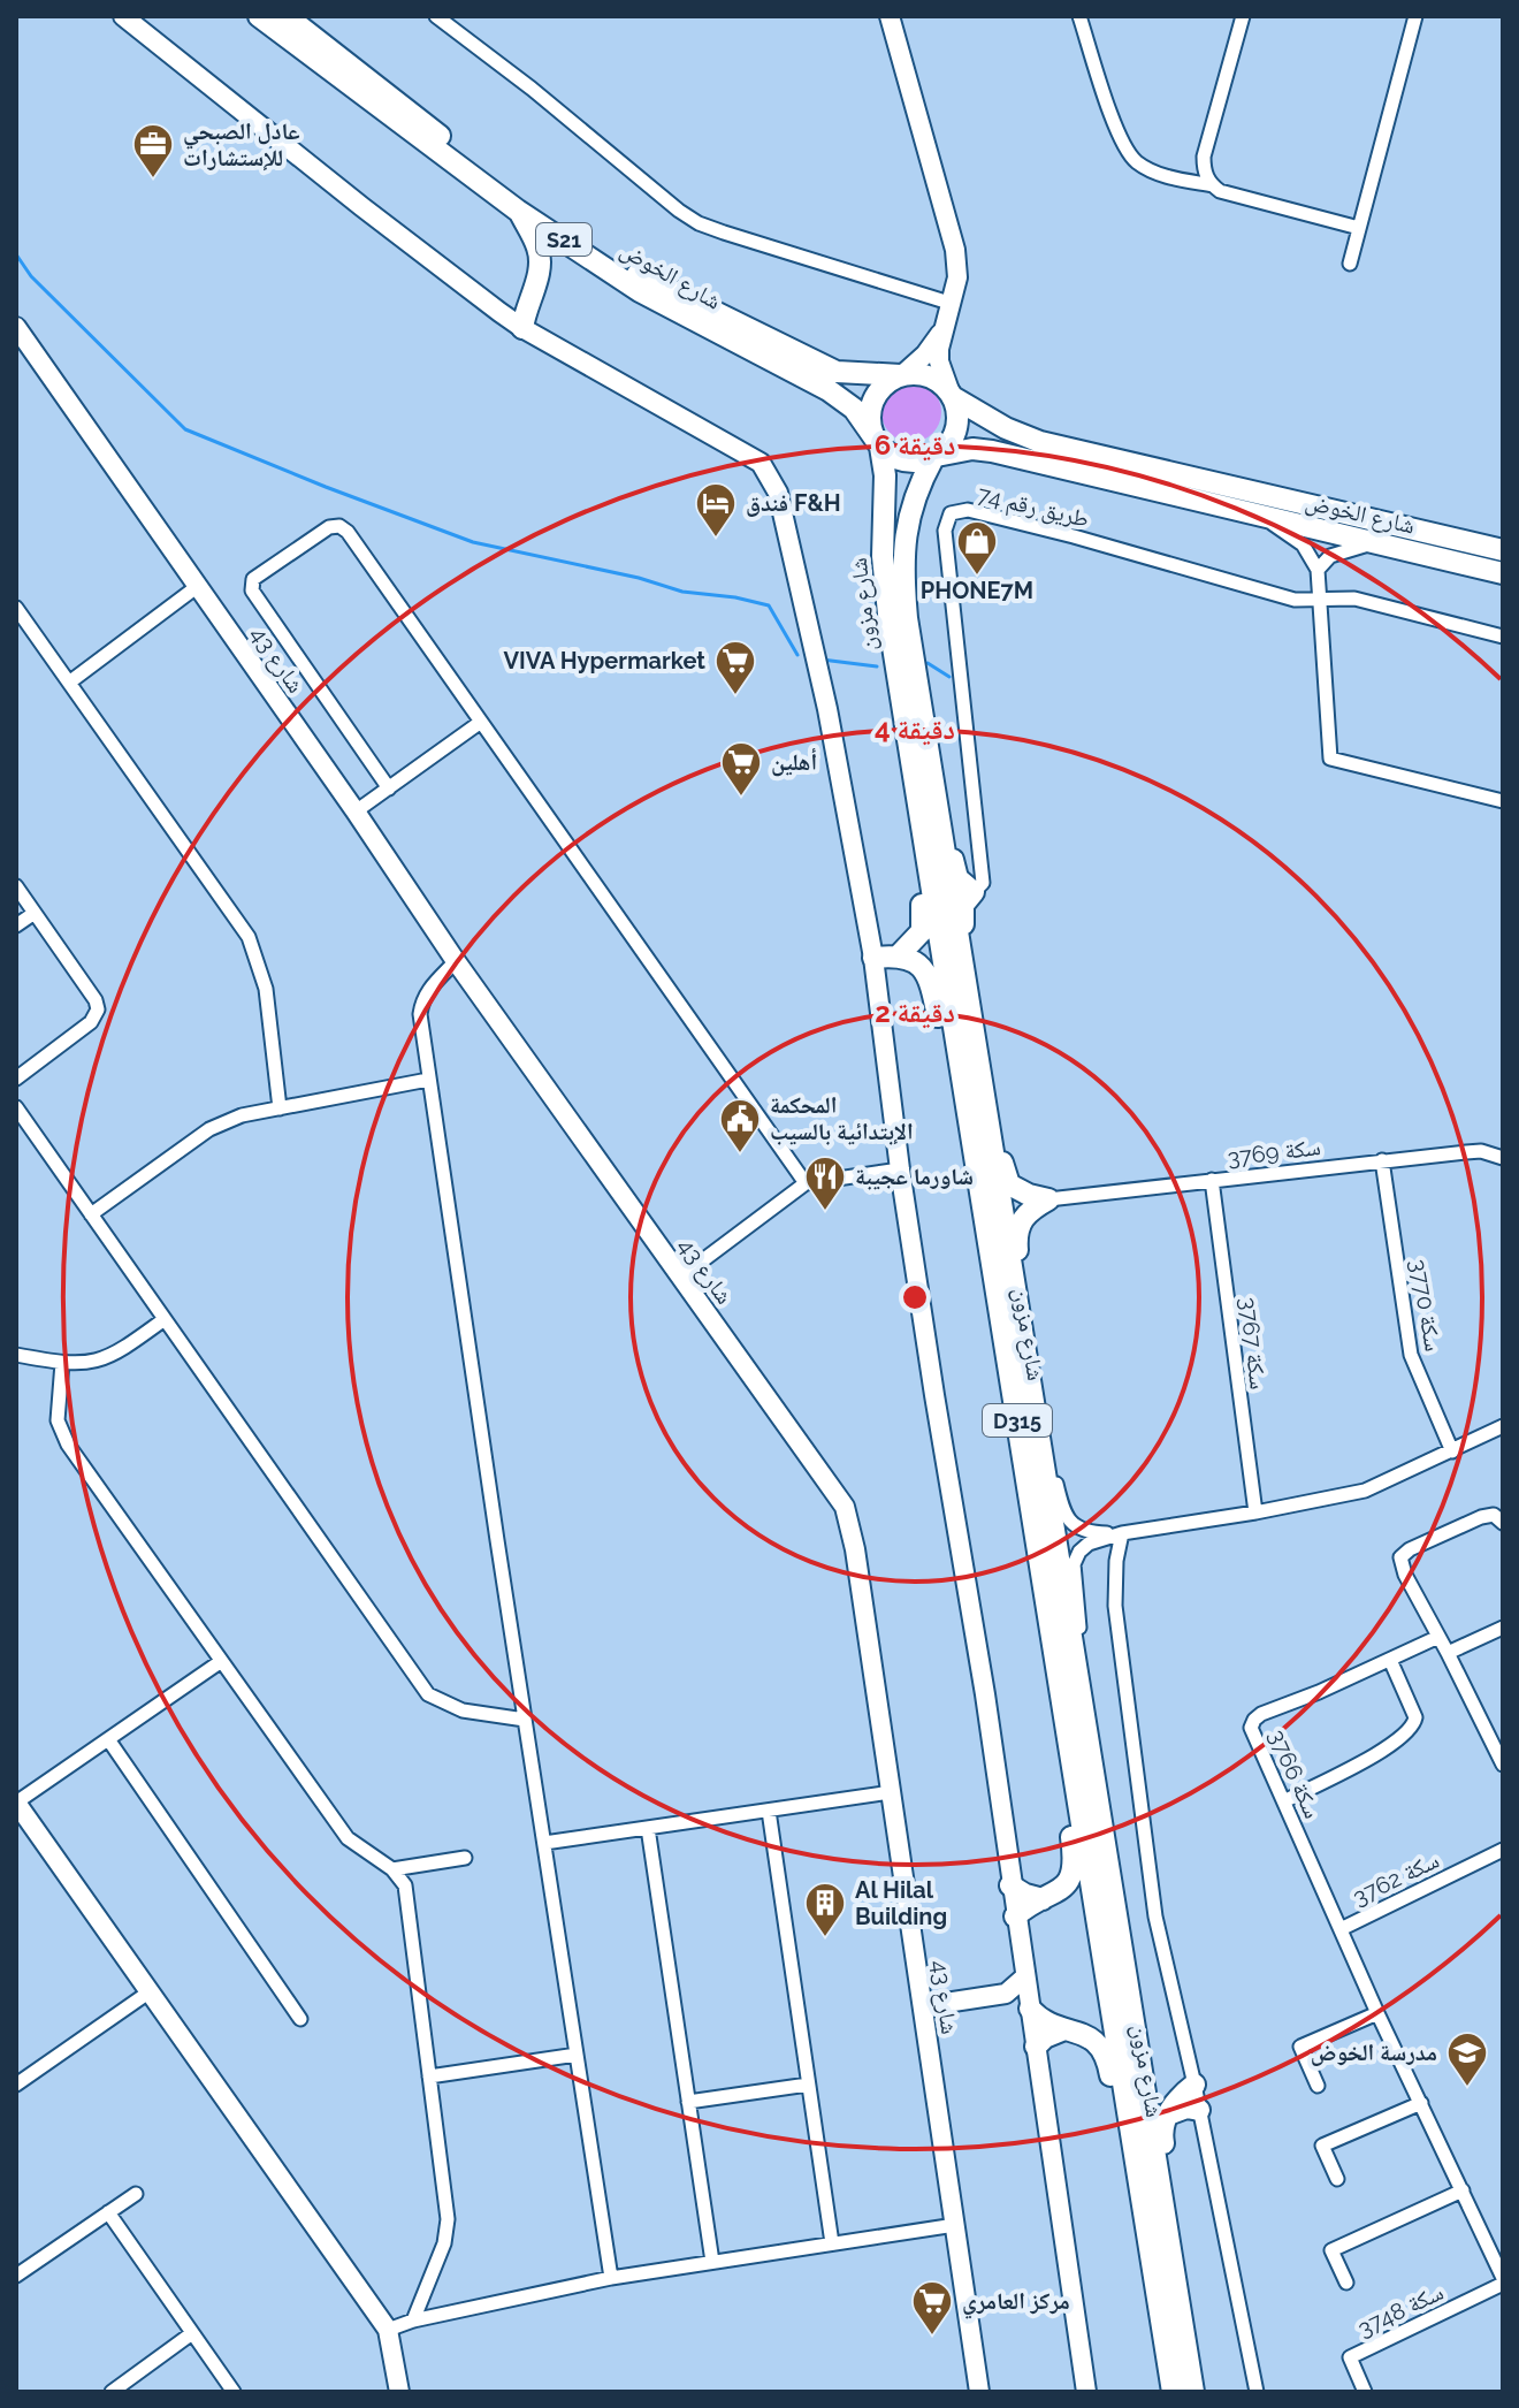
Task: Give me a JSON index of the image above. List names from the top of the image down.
{
  "streets": {
    "main road": [
      "S21",
      "شارع الخوض",
      "شارع مزون",
      "D315"
    ],
    "street": [
      "طريق رقم 74",
      "شارع 43",
      "سكة 3769",
      "سكة 3770",
      "سكة 3767",
      "سكة 3766",
      "سكة 3762",
      "سكة 3748"
    ]
  },
  "crossings": [
    ["S21", "شارع الخوض"],
    ["S21", "شارع مزون"],
    ["شارع الخوض", "شارع مزون"],
    ["سكة 3769", "سكة 3770"],
    ["سكة 3769", "سكة 3767"],
    ["سكة 3766", "سكة 3762"],
    ["سكة 3762", "سكة 3748"]
  ],
  "places": {
    "office": ["عادل الصبحي للإستشارات"],
    "hotel": ["فندق F&H"],
    "shop": ["PHONE7M"],
    "supermarket": ["VIVA Hypermarket", "أهلين", "مركز العامري"],
    "public building": ["المحكمة الإبتدائية بالسيب"],
    "restaurant": ["شاورما عجيبة"],
    "building": ["Al Hilal Building"],
    "school or university": ["مدرسة الخوض"]
  },
  "rings": ["6 دقيقة", "4 دقيقة", "2 دقيقة"]
}
